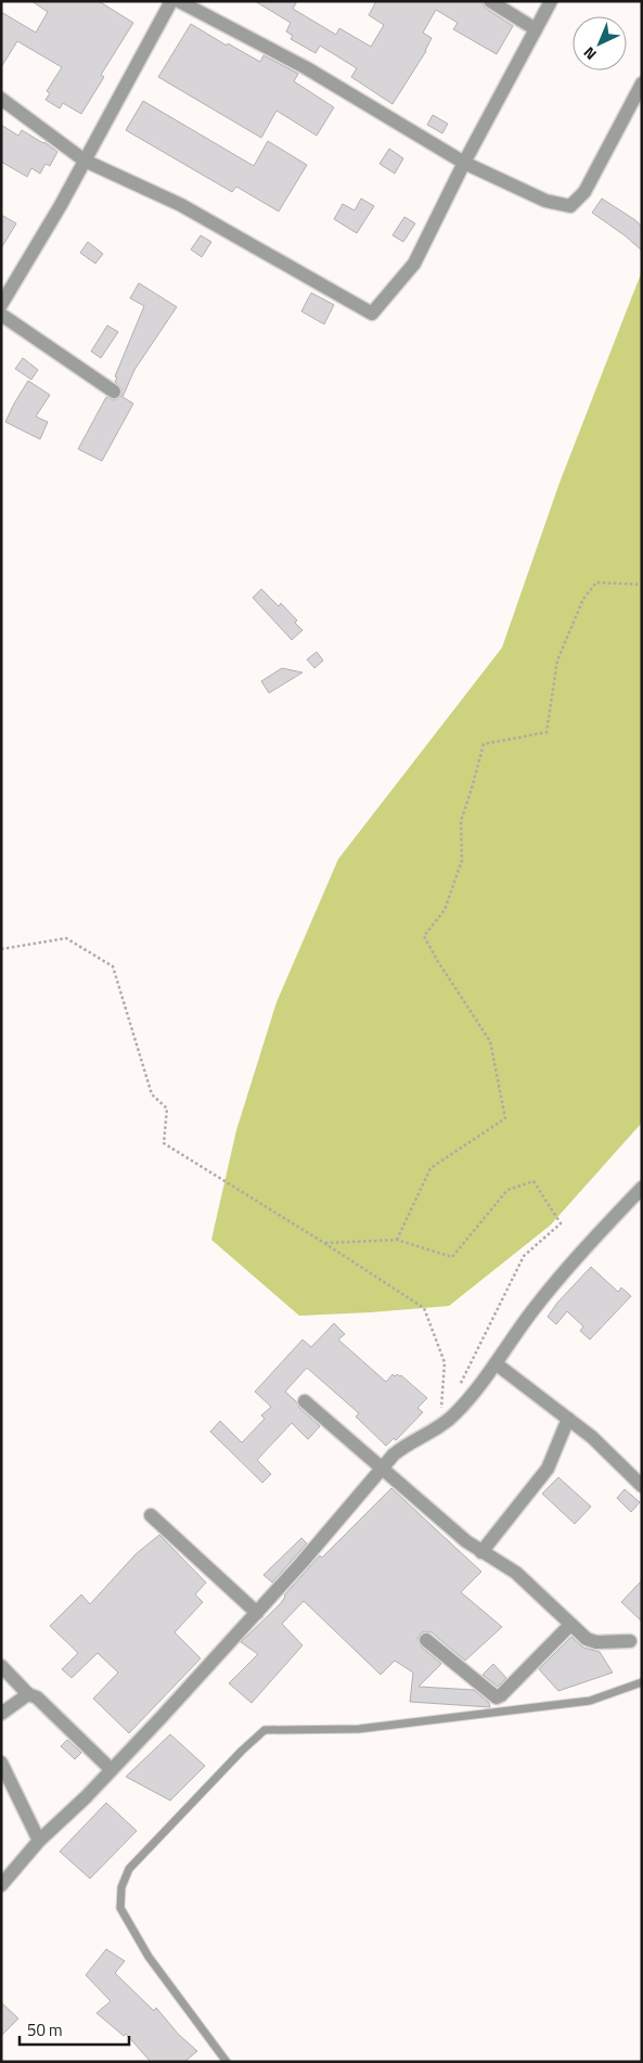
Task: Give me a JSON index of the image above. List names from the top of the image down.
{
  "scale_bar": "50 m",
  "north": "bottom left"
}
